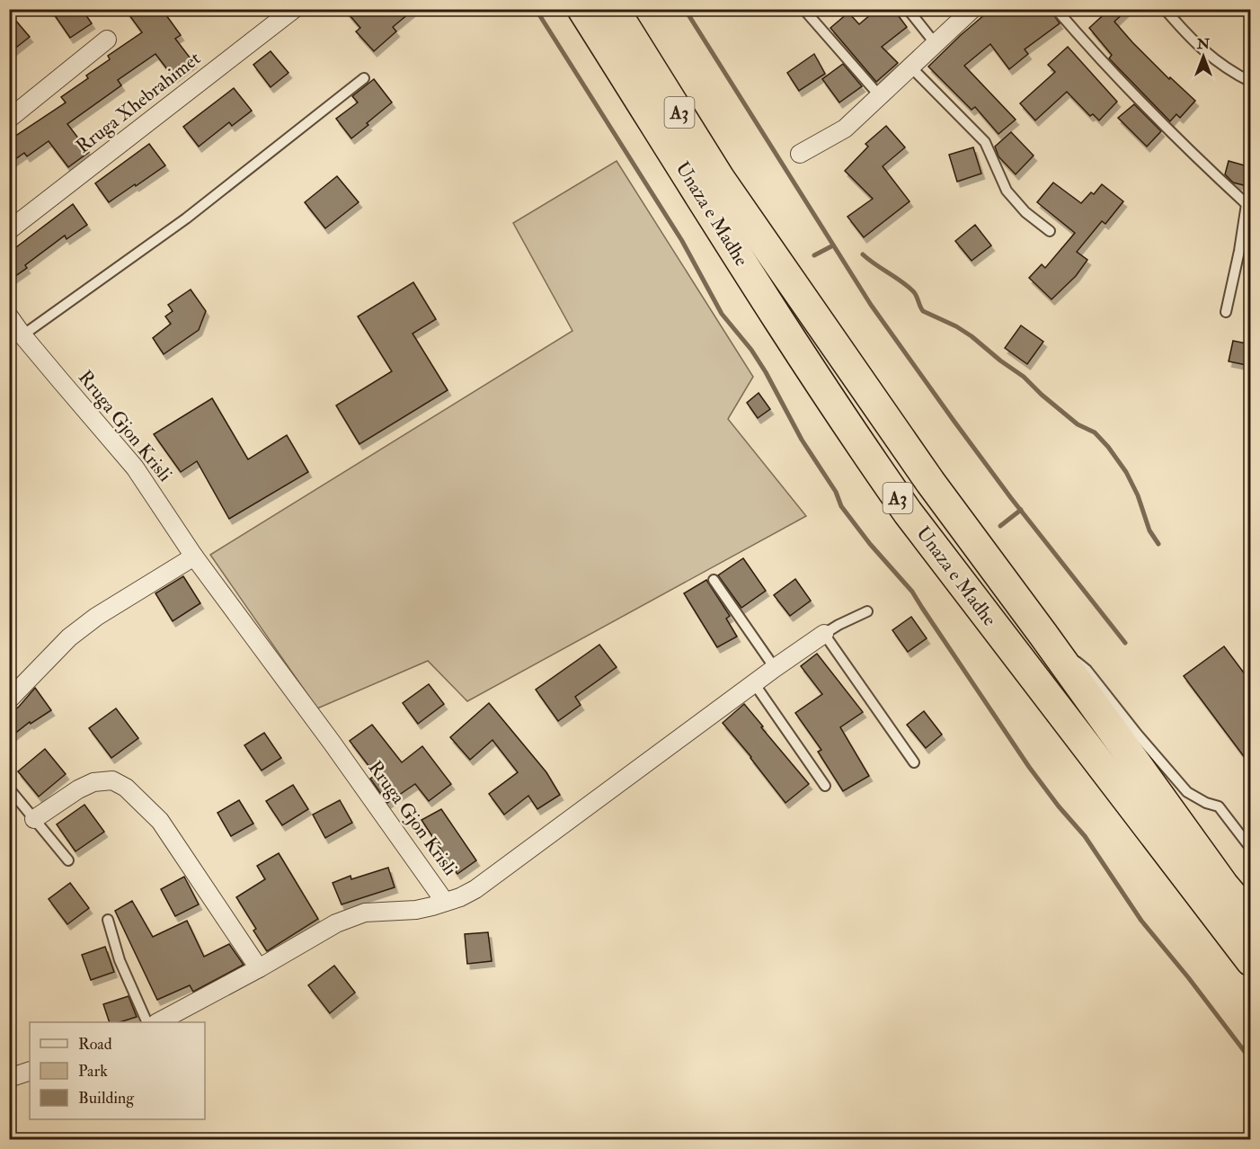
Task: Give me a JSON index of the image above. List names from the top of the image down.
{
  "streets": {
    "highway": ["A3", "Unaza e Madhe"],
    "street": ["Rruga Xhebrahimet", "Rruga Gjon Krisli"]
  },
  "legend": ["Road", "Park", "Building"],
  "north": "top"
}
